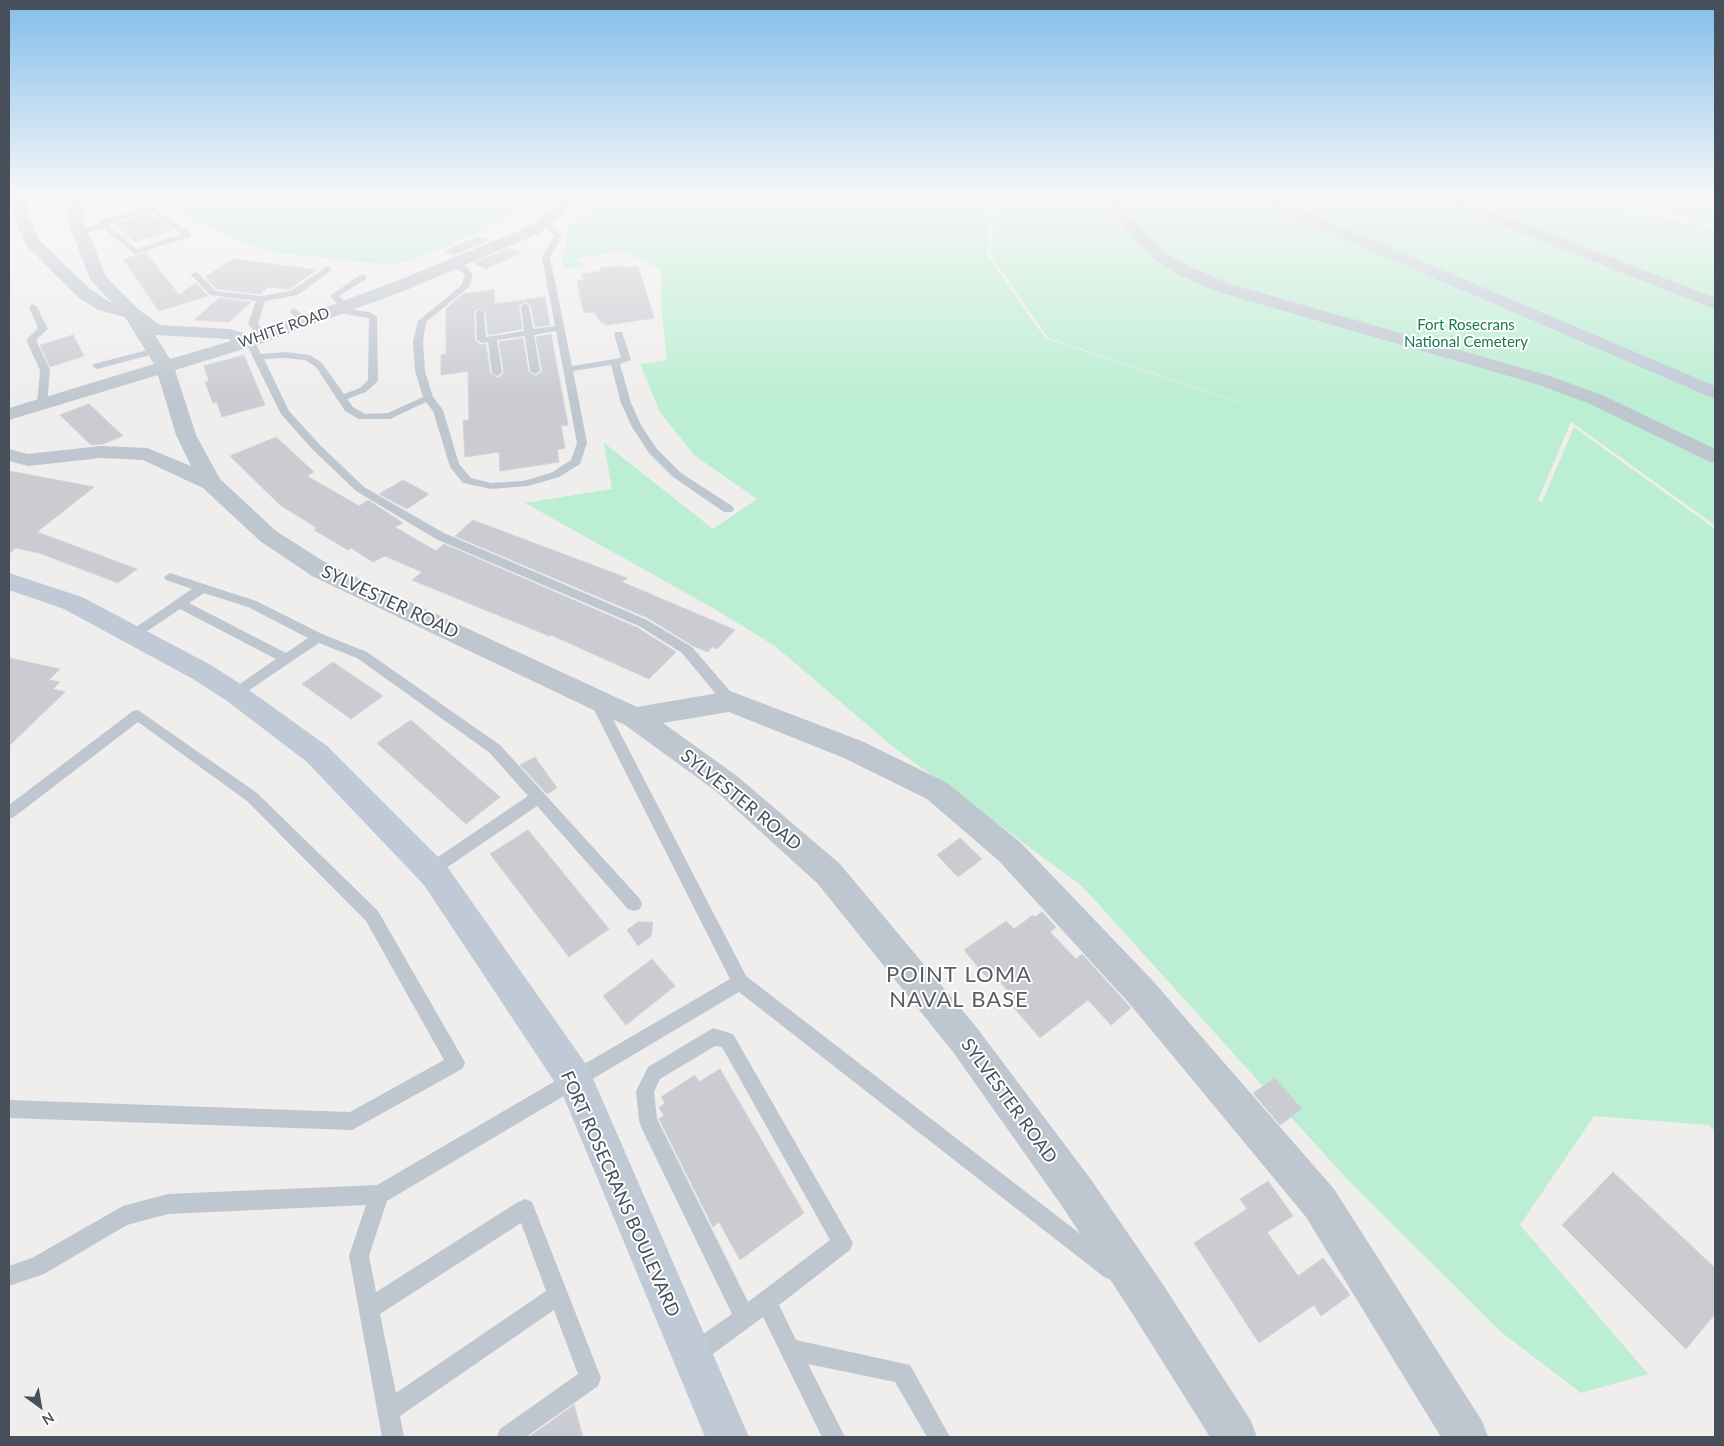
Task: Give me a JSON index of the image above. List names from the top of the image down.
{
  "streets": {
    "street": ["WHITE ROAD", "SYLVESTER ROAD", "FORT ROSECRANS BOULEVARD"]
  },
  "crossings": [
    ["WHITE ROAD", "SYLVESTER ROAD"]
  ],
  "districts": ["POINT LOMA NAVAL BASE"],
  "parks": ["Fort Rosecrans National Cemetery"],
  "north": "bottom right"
}
